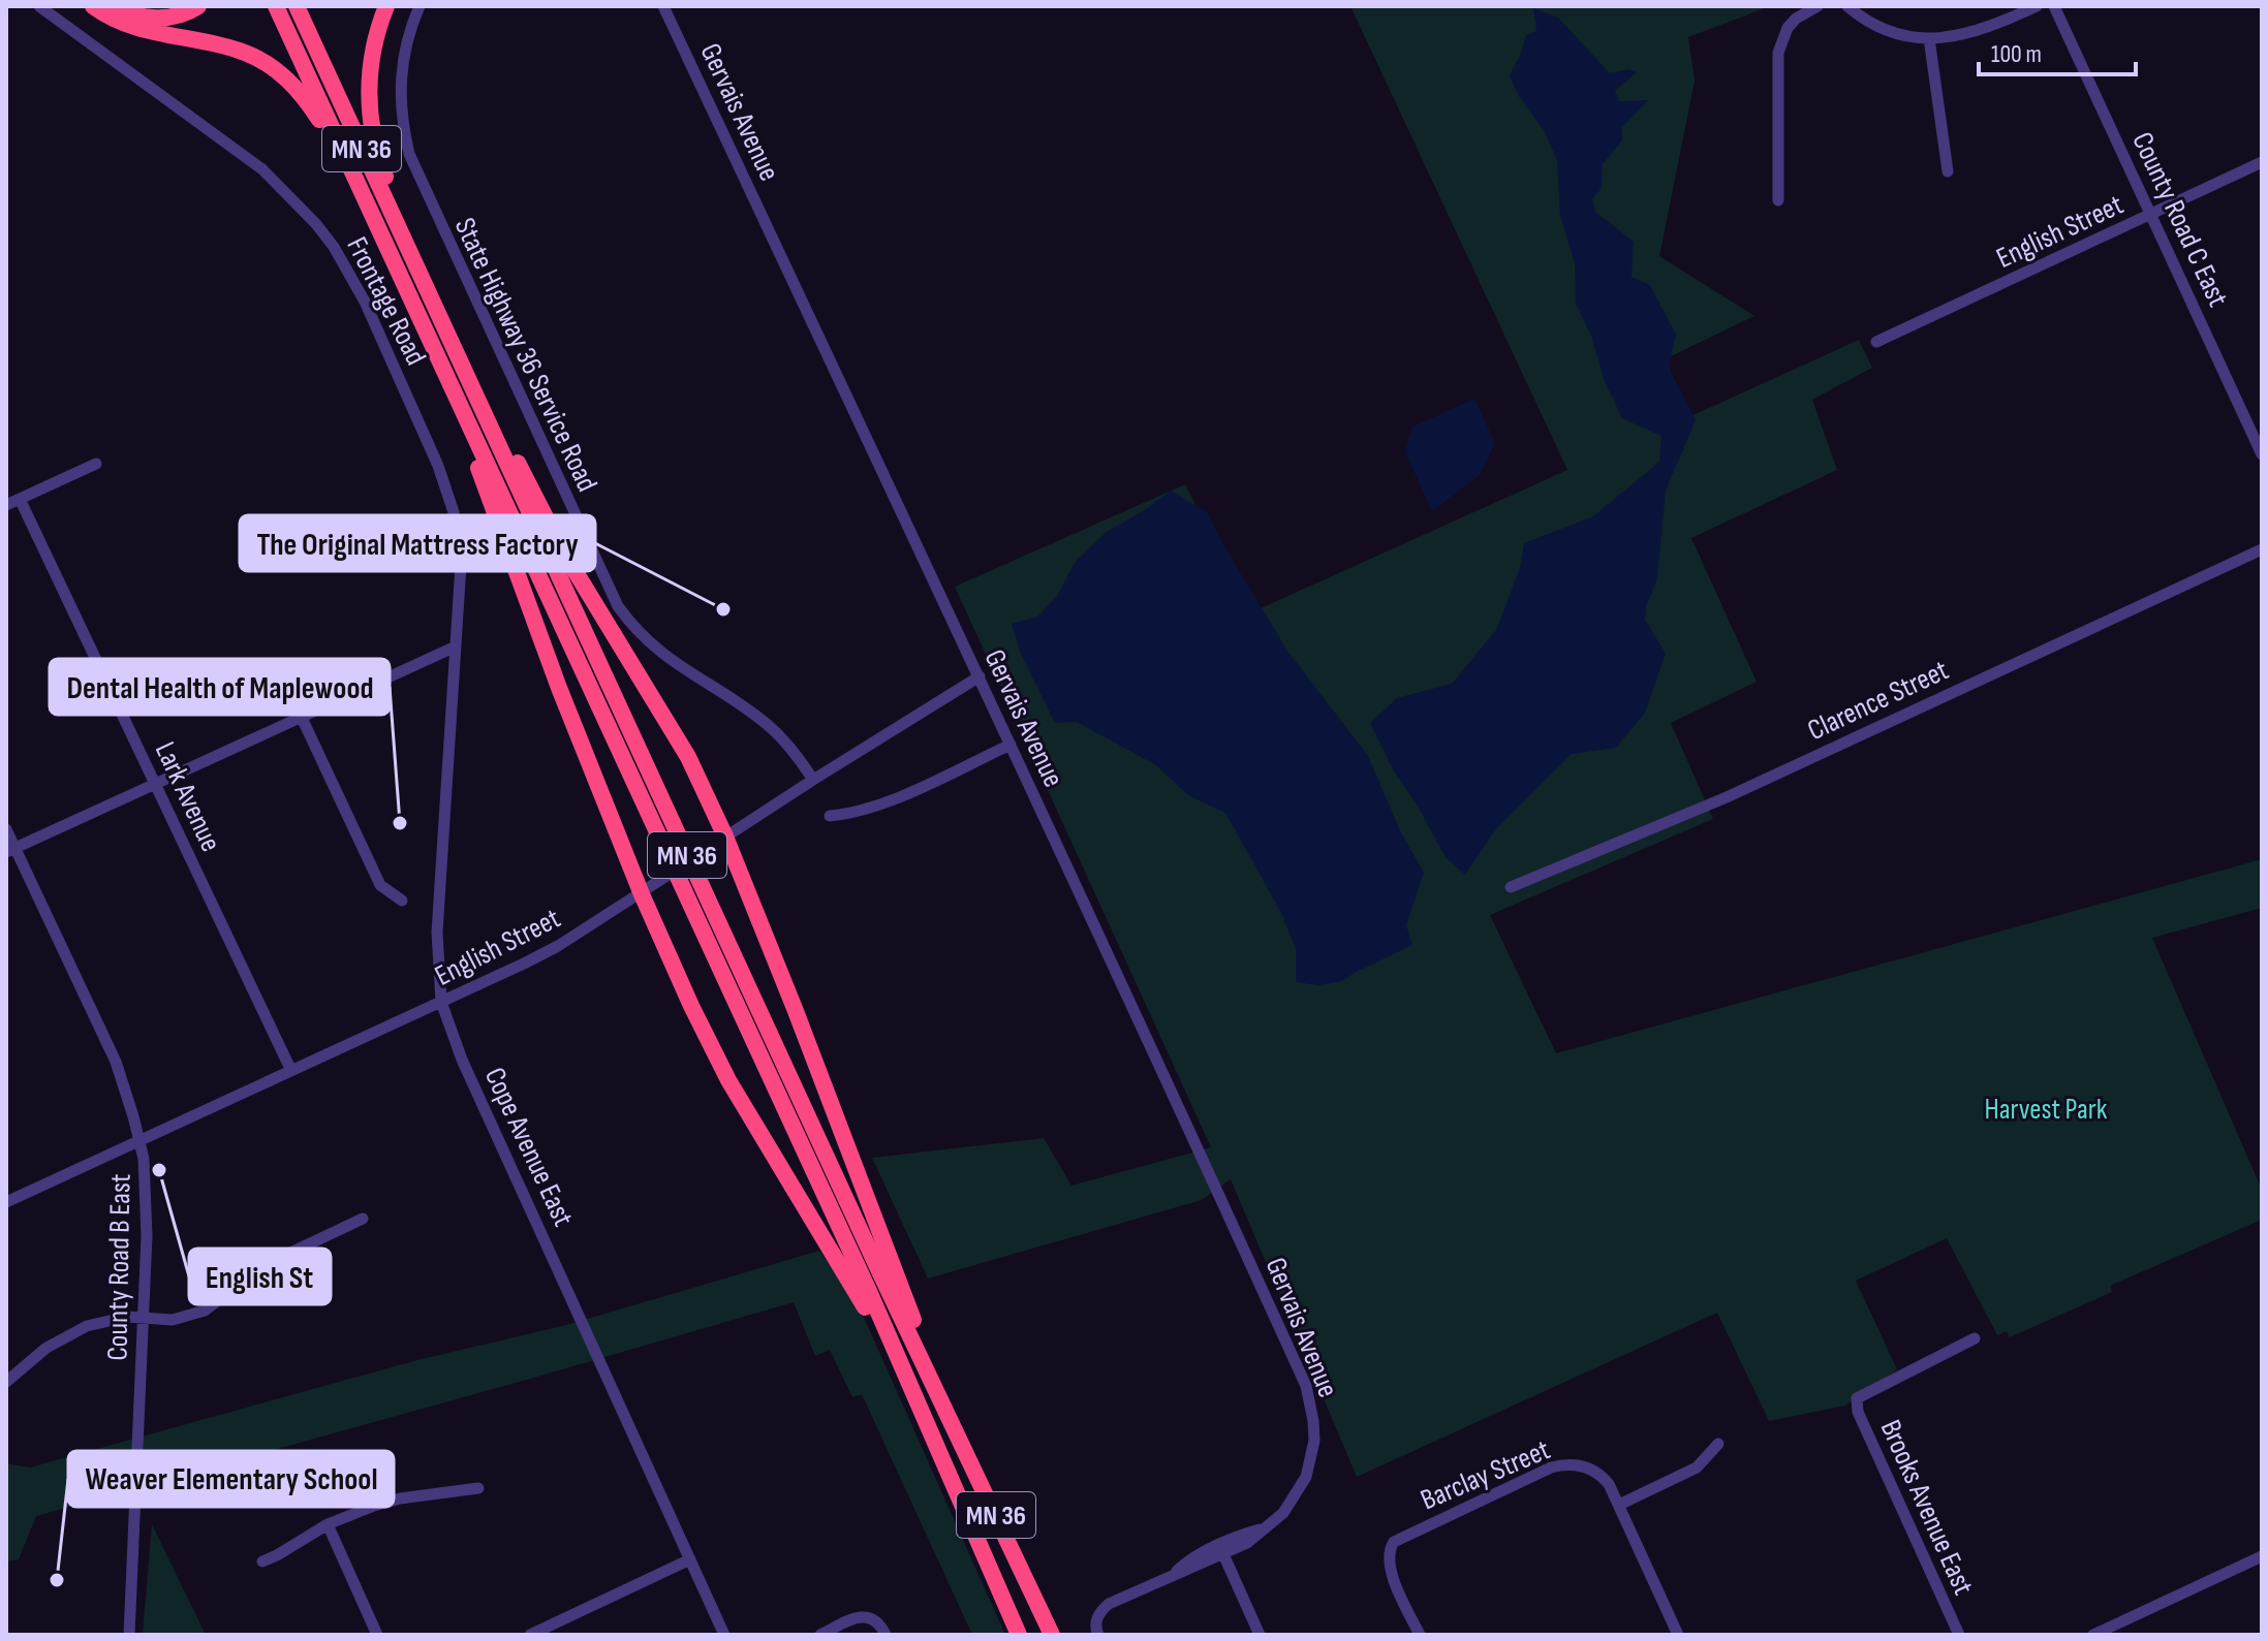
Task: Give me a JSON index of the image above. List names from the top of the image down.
{
  "streets": {
    "highway": ["MN 36"],
    "street": [
      "Gervais Avenue",
      "County Road C East",
      "English Street",
      "Frontage Road",
      "State Highway 36 Service Road",
      "Clarence Street",
      "Lark Avenue",
      "Cope Avenue East",
      "County Road B East",
      "Barclay Street",
      "Brooks Avenue East"
    ]
  },
  "crossings": [
    ["Gervais Avenue", "English Street"],
    ["County Road C East", "English Street"],
    ["English Street", "State Highway 36 Service Road"],
    ["English Street", "Lark Avenue"],
    ["English Street", "Cope Avenue East"],
    ["English Street", "County Road B East"],
    ["Frontage Road", "Cope Avenue East"]
  ],
  "parks": ["Harvest Park"],
  "places": [
    "The Original Mattress Factory",
    "Dental Health of Maplewood",
    "English St",
    "Weaver Elementary School"
  ],
  "scale_bar": "100 m"
}
